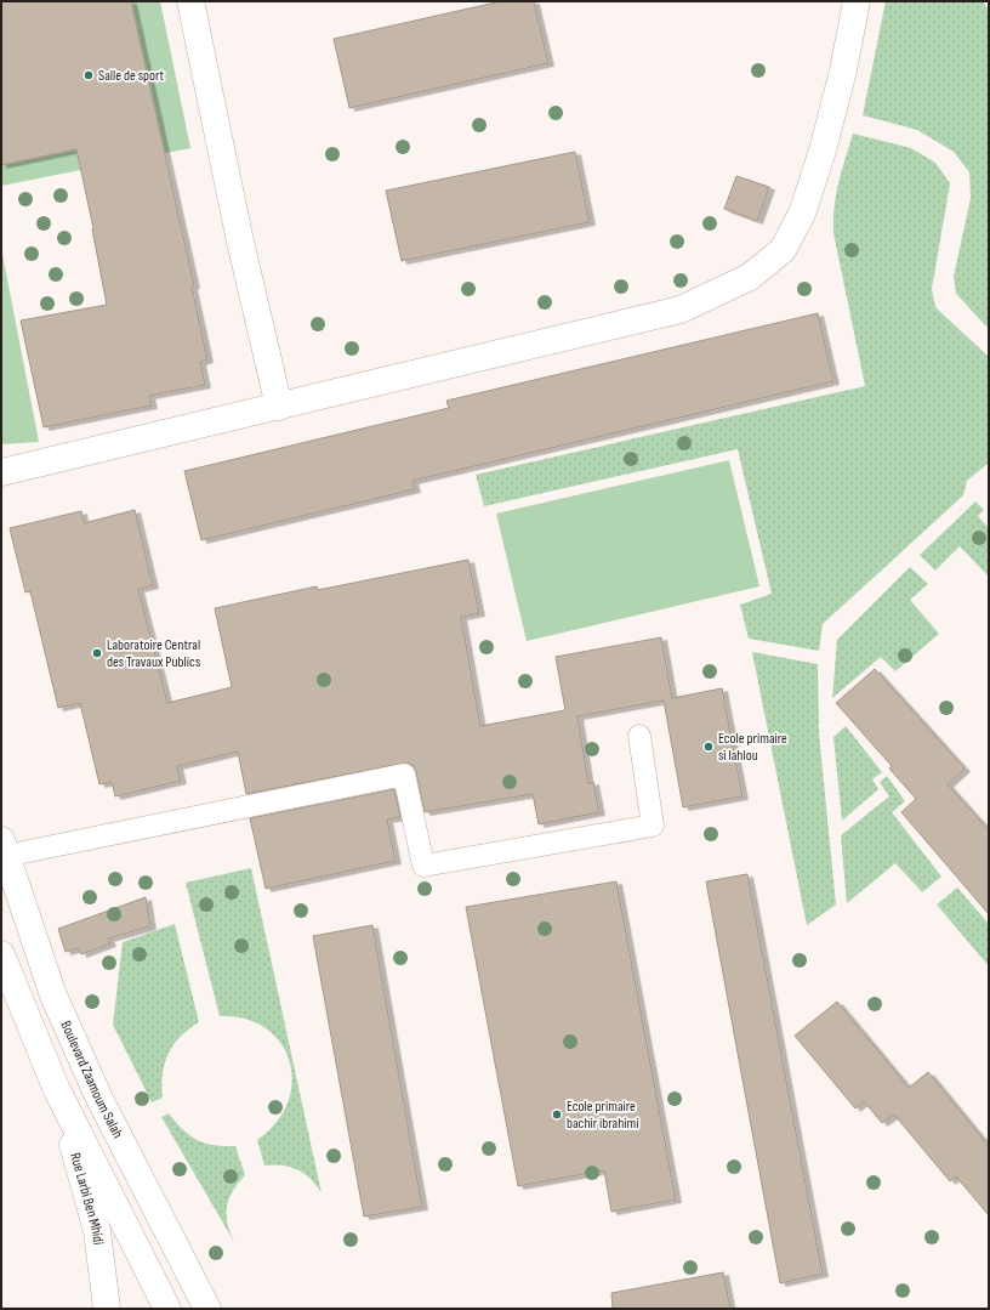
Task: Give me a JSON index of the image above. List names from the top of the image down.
{
  "streets": {
    "street": ["Boulevard Zaamoum Salah", "Rue Larbi Ben Mhidi"]
  },
  "places": [
    "Salle de sport",
    "Laboratoire Central des Travaux Publics",
    "Ecole primaire si lahlou",
    "Ecole primaire bachir ibrahimi"
  ]
}
